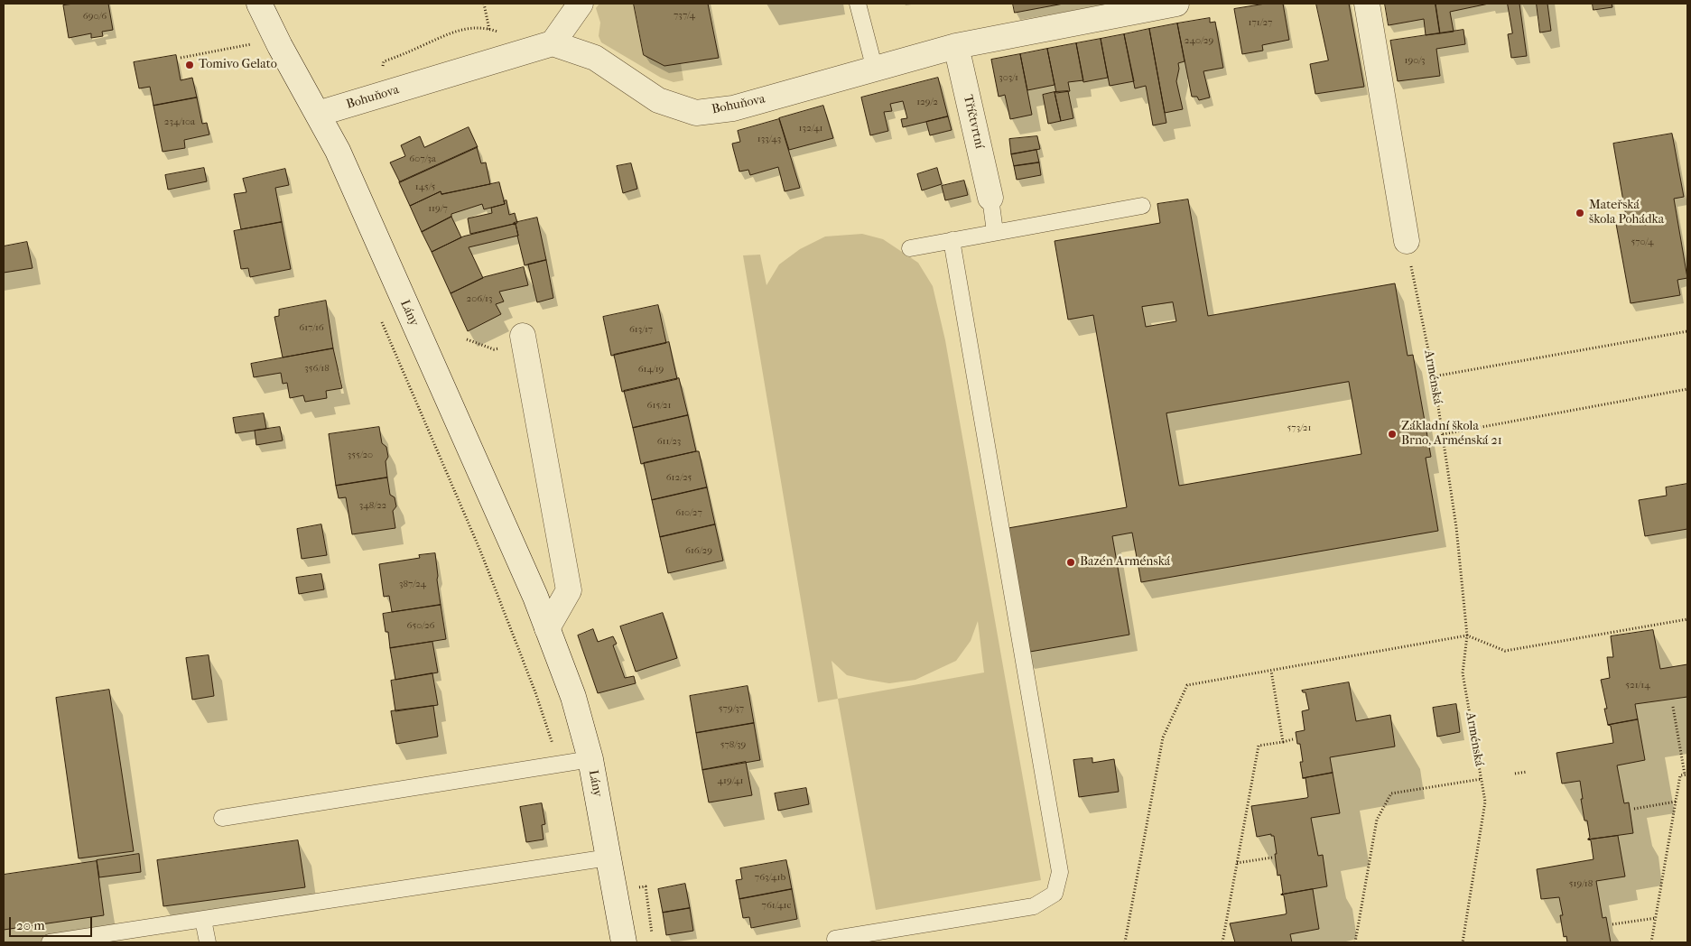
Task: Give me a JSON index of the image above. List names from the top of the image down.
{
  "streets": {
    "street": ["Bohuňova", "Tříčtvrtní", "Lány"],
    "path": ["Arménská"]
  },
  "crossings": [
    ["Bohuňova", "Tříčtvrtní"],
    ["Bohuňova", "Lány"]
  ],
  "places": [
    "Tomivo Gelato",
    "Mateřská škola Pohádka",
    "Základní škola Brno, Arménská 21",
    "Bazén Arménská"
  ],
  "house_numbers": [
    "737/4",
    "690/6",
    "171/27",
    "240/29",
    "190/3",
    "303/1",
    "129/2",
    "234/10a",
    "132/41",
    "133/43",
    "607/3a",
    "145/5",
    "119/7",
    "570/4",
    "206/13",
    "617/16",
    "613/17",
    "356/18",
    "614/19",
    "615/21",
    "573/21",
    "611/23",
    "355/20",
    "612/25",
    "348/22",
    "610/27",
    "616/29",
    "387/24",
    "650/26",
    "521/14",
    "579/37",
    "578/39",
    "419/41",
    "763/41b",
    "519/18",
    "761/41c"
  ],
  "scale_bar": "20 m"
}
